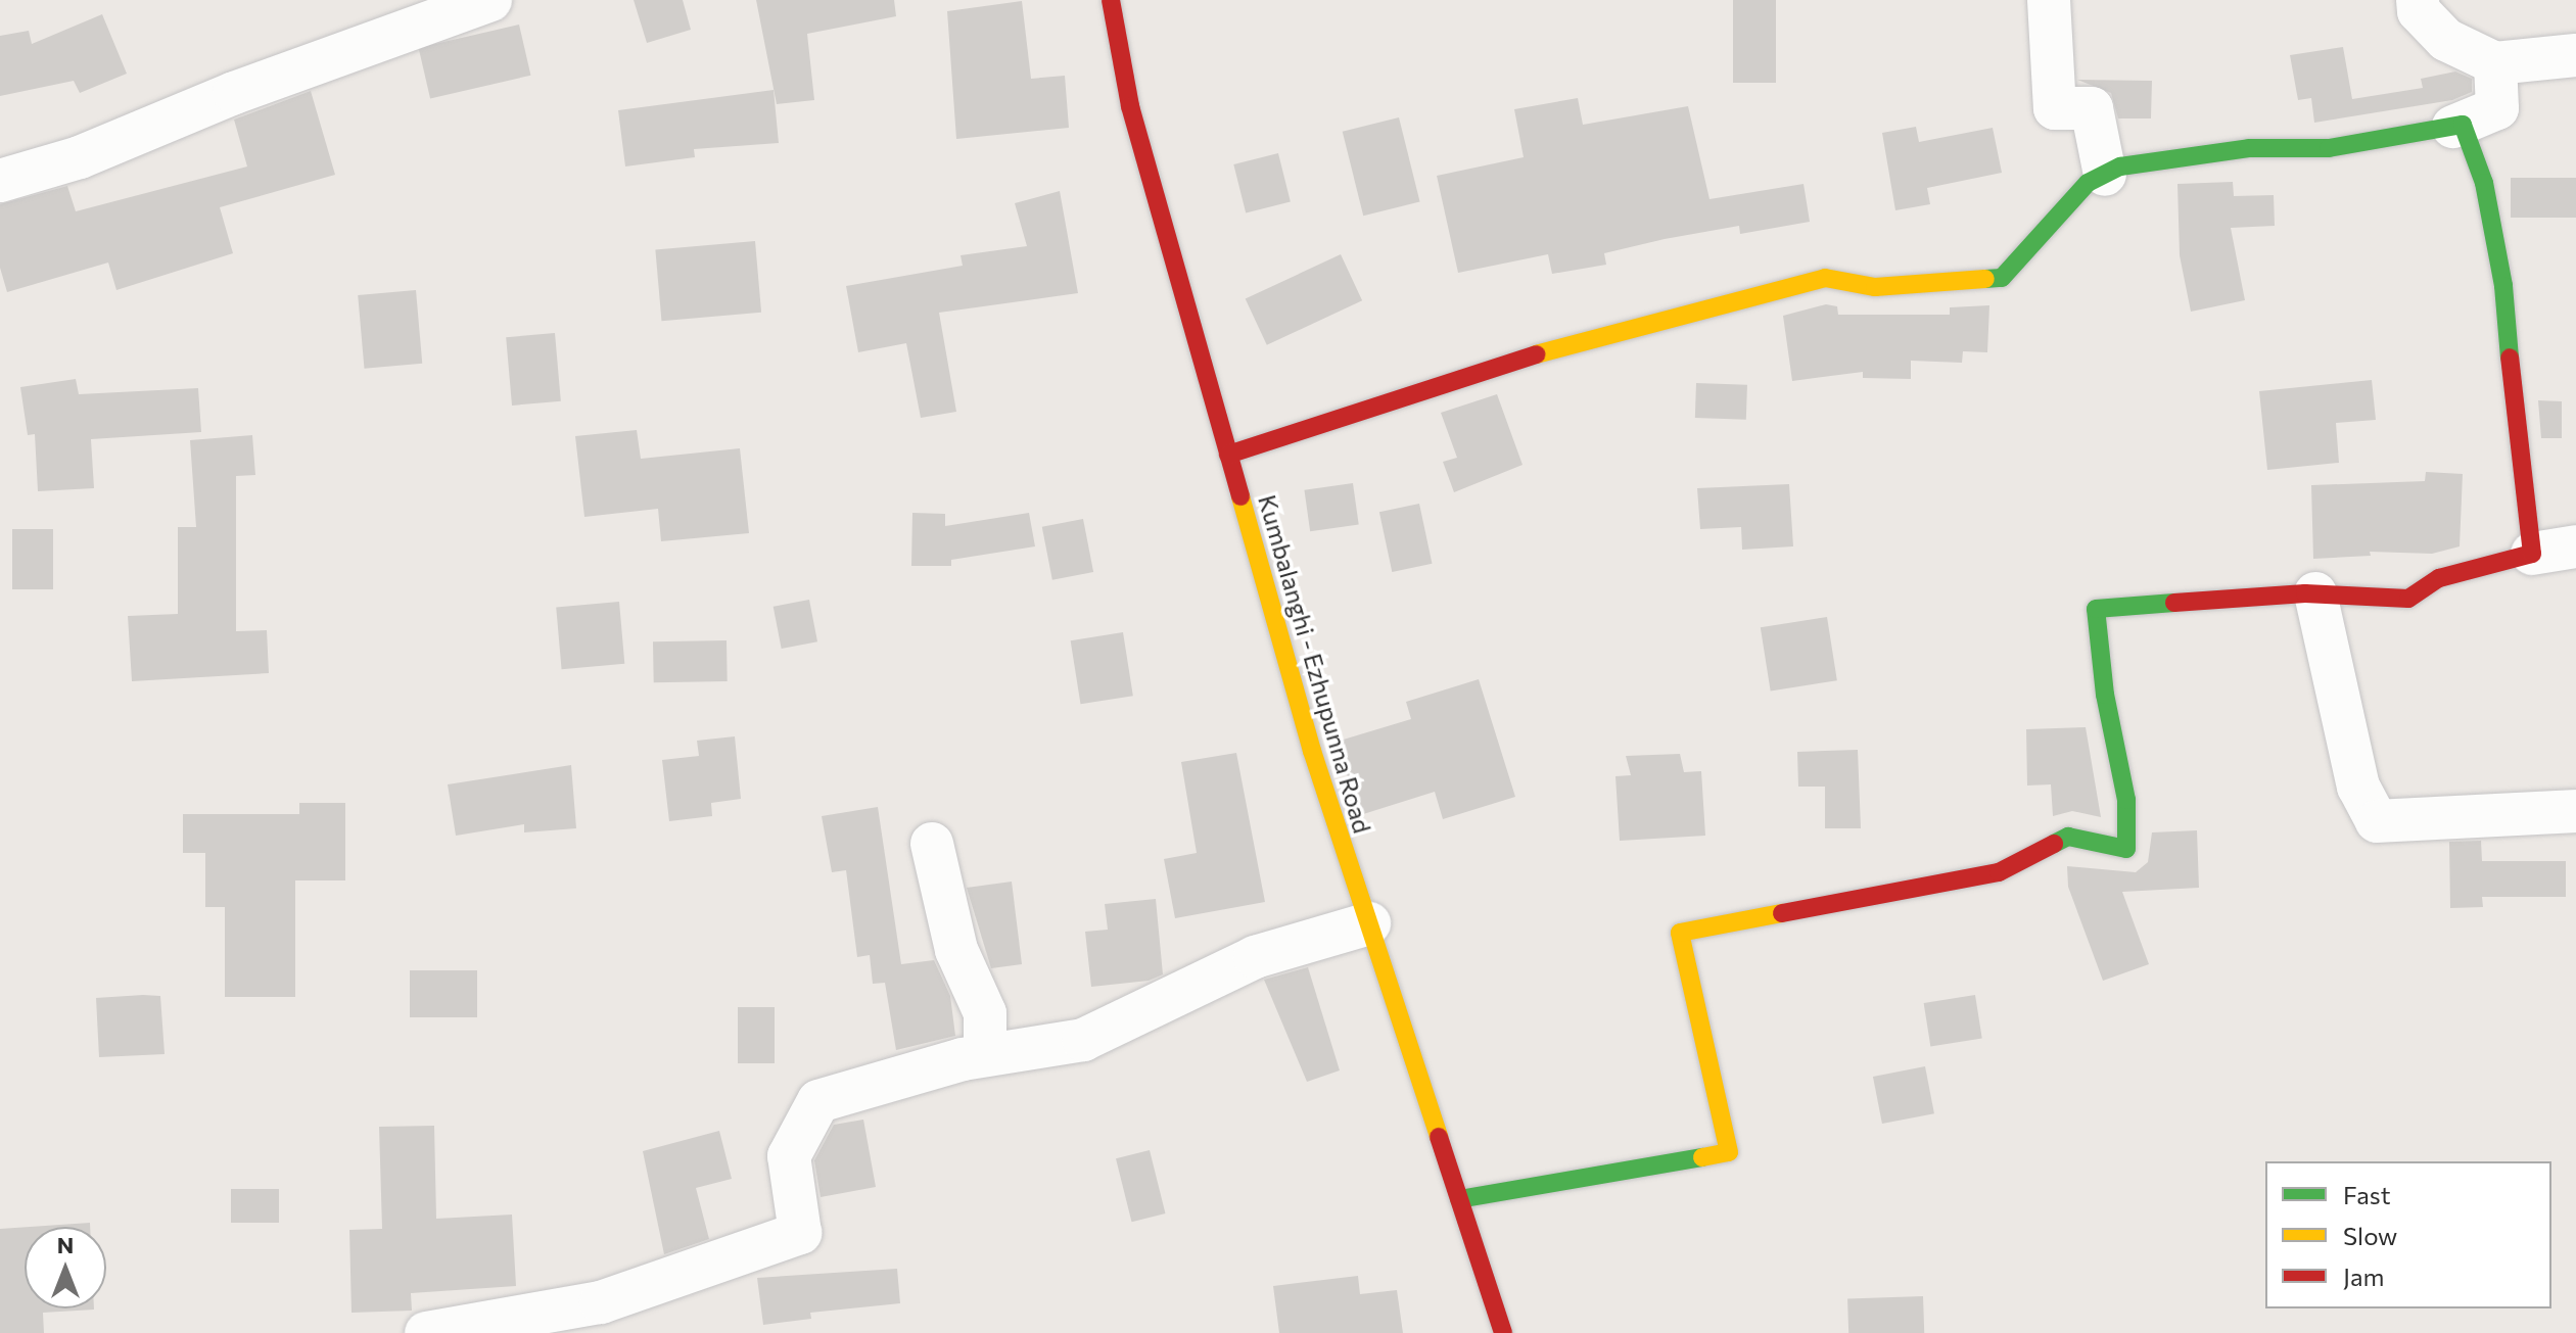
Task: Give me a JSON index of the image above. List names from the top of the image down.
{
  "streets": {
    "street": ["Kumbalanghi - Ezhupunna Road"]
  },
  "legend": ["Fast", "Slow", "Jam"],
  "north": "top"
}
